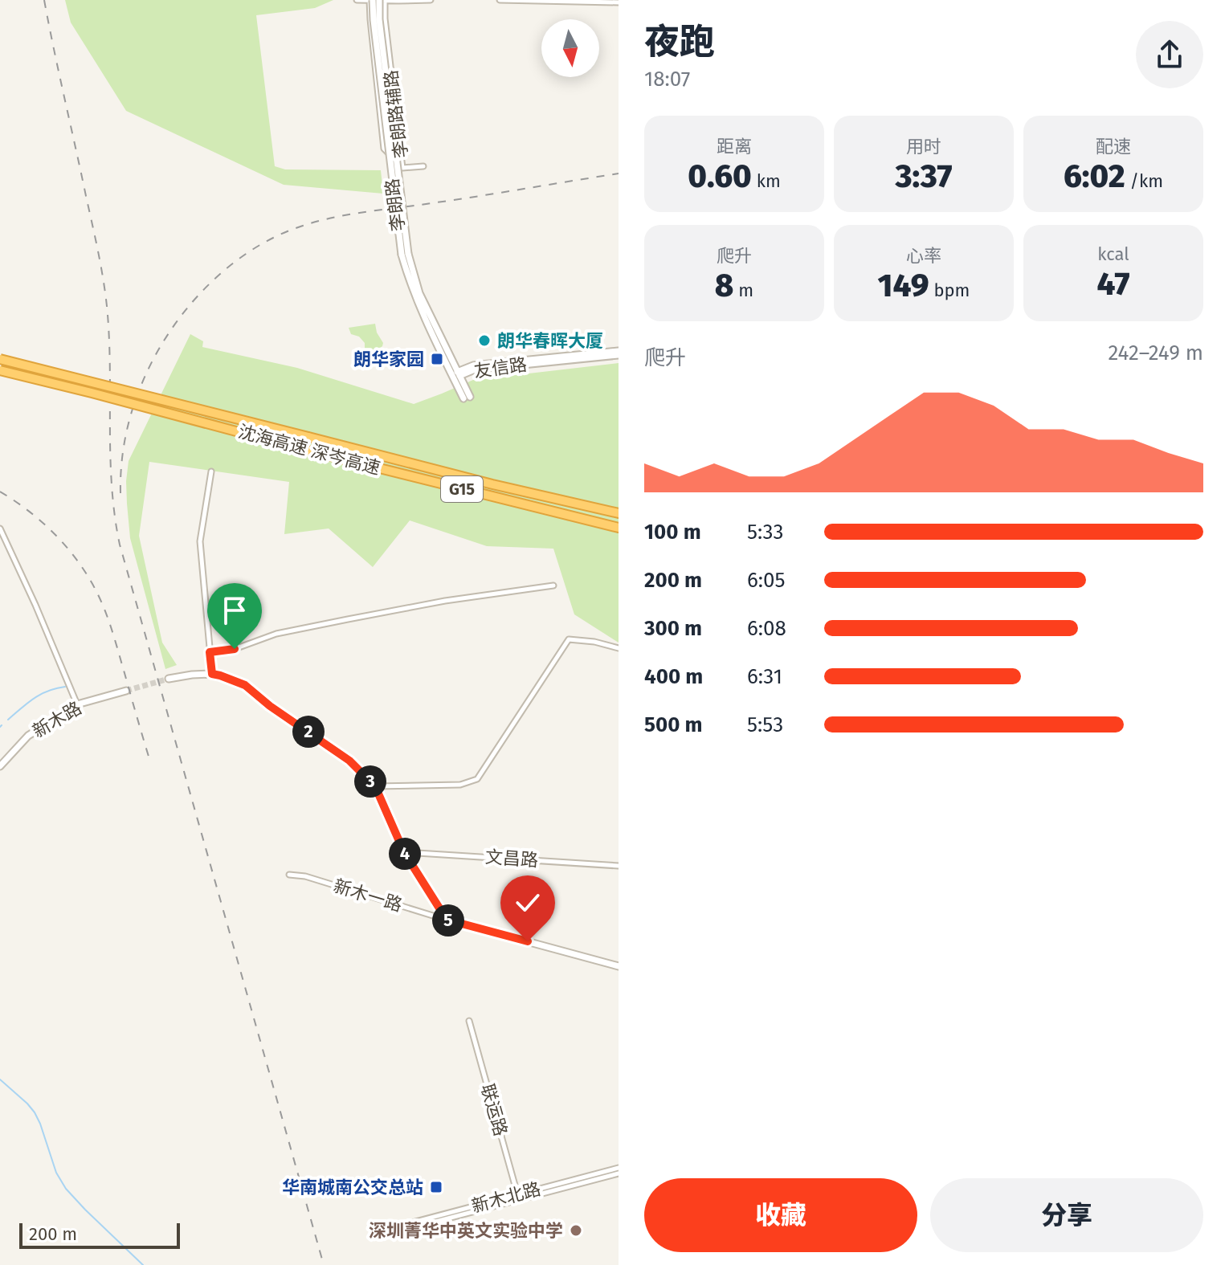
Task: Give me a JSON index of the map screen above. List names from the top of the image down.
{
  "streets": {
    "highway": ["沈海高速 深岑高速", "G15"],
    "street": [
      "李朗路辅路",
      "李朗路",
      "友信路",
      "新木路",
      "文昌路",
      "新木一路",
      "联运路",
      "新木北路"
    ]
  },
  "crossings": [
    ["李朗路辅路", "李朗路"],
    ["李朗路", "友信路"],
    ["联运路", "新木北路"]
  ],
  "places": {
    "other": ["朗华春晖大厦", "深圳菁华中英文实验中学"],
    "transit": ["朗华家园", "华南城南公交总站"]
  },
  "scale_bar": "200 m",
  "north": "bottom",
  "page": {
    "heading": ["夜跑", "18:07"],
    "stats": [
      ["距离", "0.60 km"],
      ["用时", "3:37"],
      ["配速", "6:02 /km"],
      ["爬升", "8 m"],
      ["心率", "149 bpm"],
      ["kcal", "47"]
    ],
    "chart": ["爬升", "242–249 m"],
    "list": [
      {
        "name": "100 m",
        "note": "5:33"
      },
      {
        "name": "200 m",
        "note": "6:05"
      },
      {
        "name": "300 m",
        "note": "6:08"
      },
      {
        "name": "400 m",
        "note": "6:31"
      },
      {
        "name": "500 m",
        "note": "5:53"
      }
    ],
    "pins": [
      "2",
      "3",
      "4",
      "5"
    ],
    "buttons": ["收藏", "分享"],
    "scale": "200 m"
  }
}
